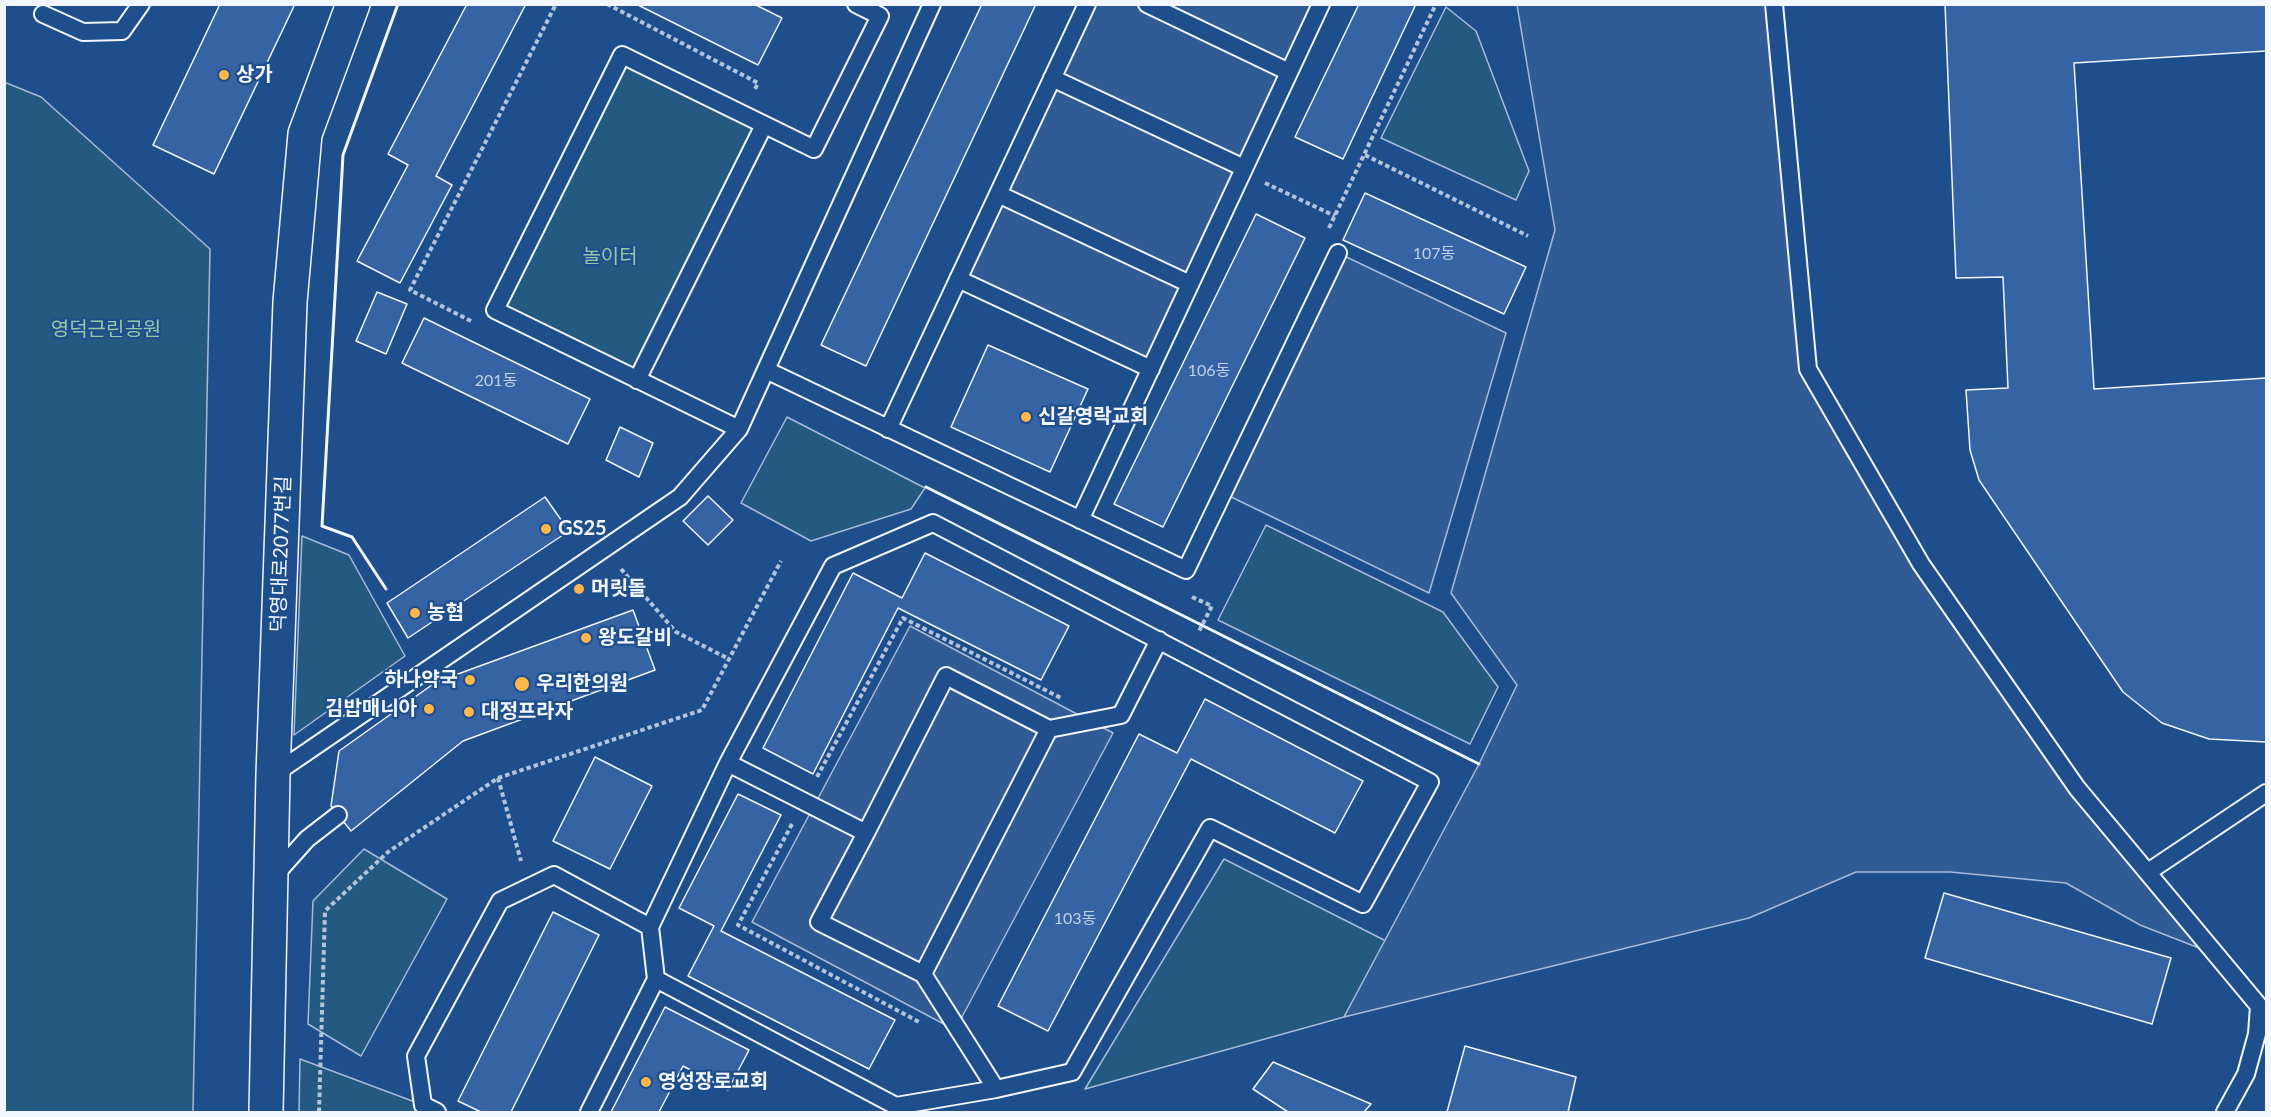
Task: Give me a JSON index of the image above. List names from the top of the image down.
{
  "streets": {
    "street": ["덕영대로2077번길"]
  },
  "parks": ["놀이터", "영덕근린공원"],
  "places": [
    "상가",
    "신갈영락교회",
    "GS25",
    "머릿돌",
    "농협",
    "왕도갈비",
    "하나약국",
    "우리한의원",
    "김밥매니아",
    "대정프라자",
    "영성장로교회"
  ],
  "house_numbers": [
    "107동",
    "106동",
    "201동",
    "103동"
  ]
}
